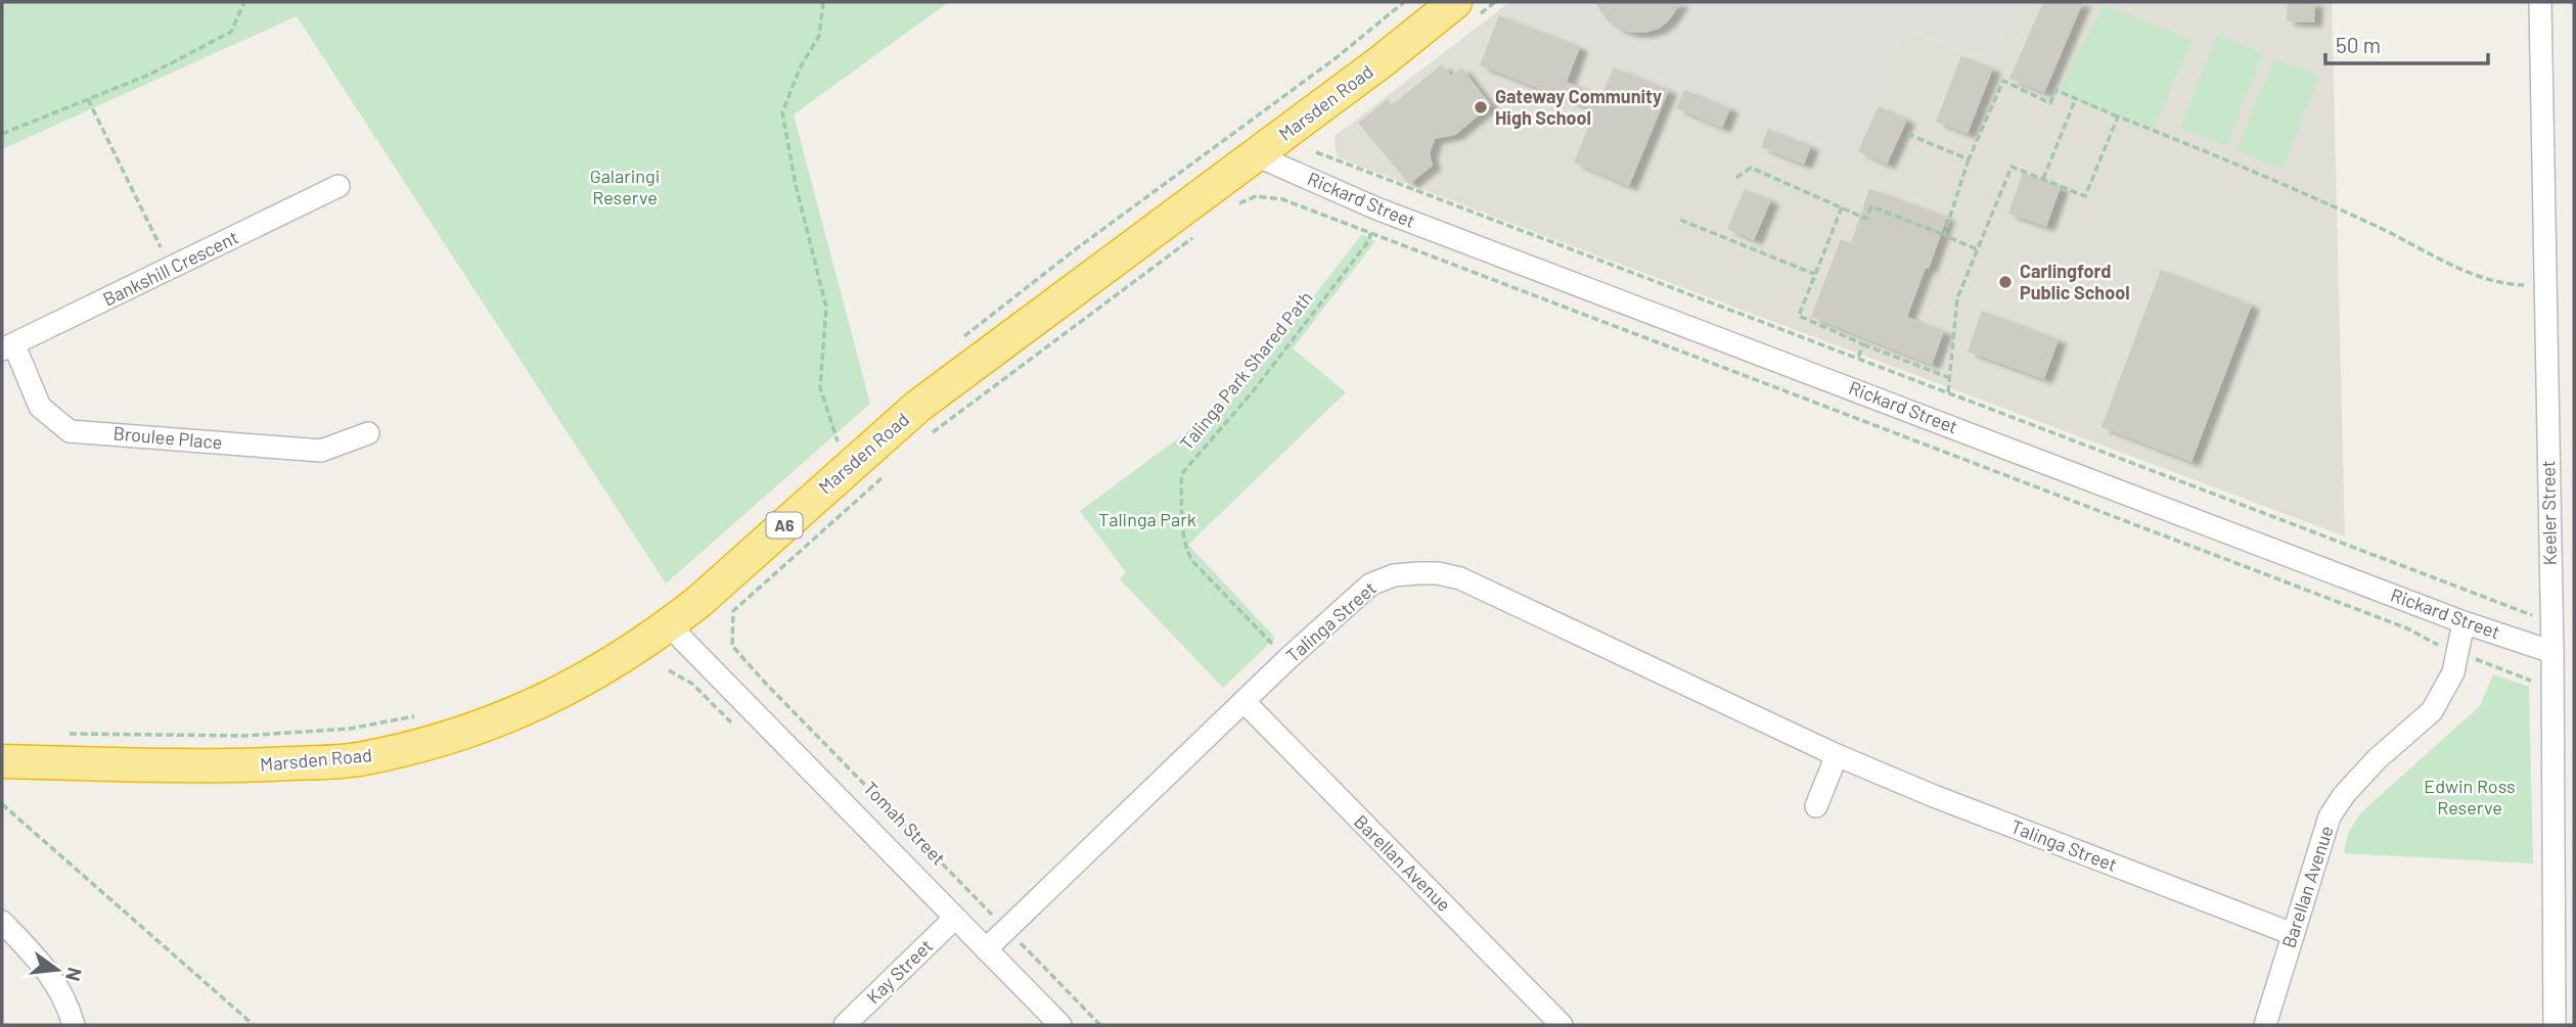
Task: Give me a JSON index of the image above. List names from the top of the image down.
{
  "streets": {
    "highway": ["Marsden Road", "A6"],
    "street": [
      "Rickard Street",
      "Bankshill Crescent",
      "Broulee Place",
      "Keeler Street",
      "Talinga Street",
      "Tomah Street",
      "Barellan Avenue",
      "Kay Street"
    ],
    "path": ["Talinga Park Shared Path"]
  },
  "crossings": [
    ["Marsden Road", "Rickard Street"],
    ["Marsden Road", "Tomah Street"],
    ["Rickard Street", "Talinga Park Shared Path"],
    ["Rickard Street", "Keeler Street"],
    ["Rickard Street", "Barellan Avenue"],
    ["Bankshill Crescent", "Broulee Place"],
    ["Talinga Street", "Tomah Street"],
    ["Talinga Street", "Barellan Avenue"],
    ["Tomah Street", "Kay Street"]
  ],
  "parks": ["Galaringi Reserve", "Talinga Park", "Edwin Ross Reserve"],
  "places": ["Gateway Community High School", "Carlingford Public School"],
  "scale_bar": "50 m",
  "north": "right"
}
